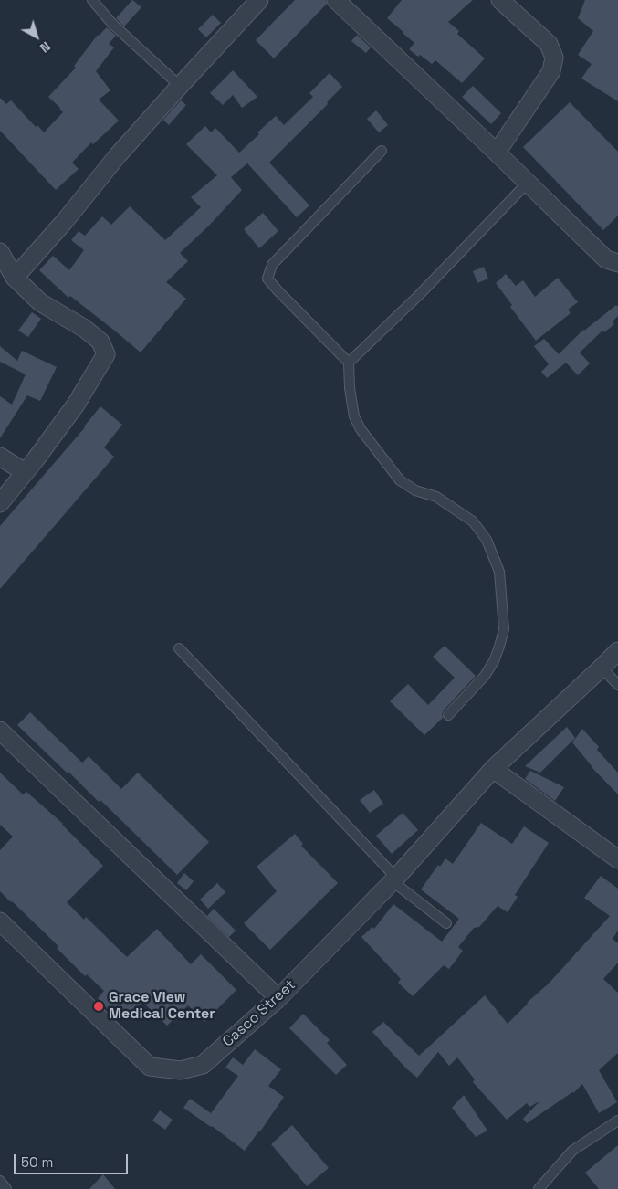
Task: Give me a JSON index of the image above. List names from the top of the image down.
{
  "streets": {
    "street": ["Casco Street"]
  },
  "places": ["Grace View Medical Center"],
  "scale_bar": "50 m",
  "north": "bottom right"
}
